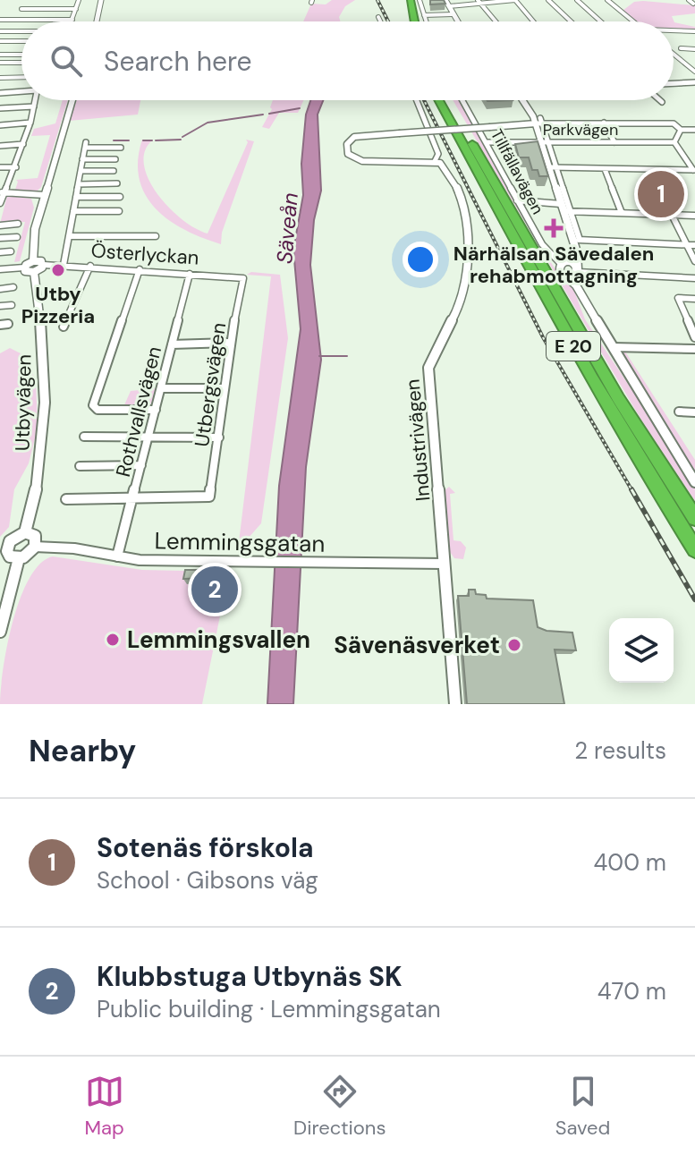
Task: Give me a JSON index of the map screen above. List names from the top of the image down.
{
  "streets": {
    "highway": ["E 20"],
    "street": [
      "Parkvägen",
      "Tillfällavägen",
      "Österlyckan",
      "Utbergsvägen",
      "Utbyvägen",
      "Rothvallsvägen",
      "Industrivägen",
      "Lemmingsgatan"
    ]
  },
  "crossings": [
    ["Parkvägen", "Tillfällavägen"],
    ["Österlyckan", "Utbergsvägen"],
    ["Österlyckan", "Rothvallsvägen"],
    ["Utbergsvägen", "Rothvallsvägen"],
    ["Rothvallsvägen", "Lemmingsgatan"],
    ["Industrivägen", "Lemmingsgatan"]
  ],
  "water": ["Säveån"],
  "places": {
    "health": ["Närhälsan Sävedalen rehabmottagning"],
    "other": ["Utby Pizzeria", "Lemmingsvallen", "Sävenäsverket"]
  },
  "page": {
    "search": "Search here",
    "pins": ["1", "2"],
    "heading": ["Nearby", "2 results"],
    "list": [
      {
        "mark": "1",
        "name": "Sotenäs förskola",
        "note": "School · Gibsons väg",
        "value": "400 m"
      },
      {
        "mark": "2",
        "name": "Klubbstuga Utbynäs SK",
        "note": "Public building · Lemmingsgatan",
        "value": "470 m"
      }
    ],
    "nav": ["Map", "Directions", "Saved"]
  }
}
